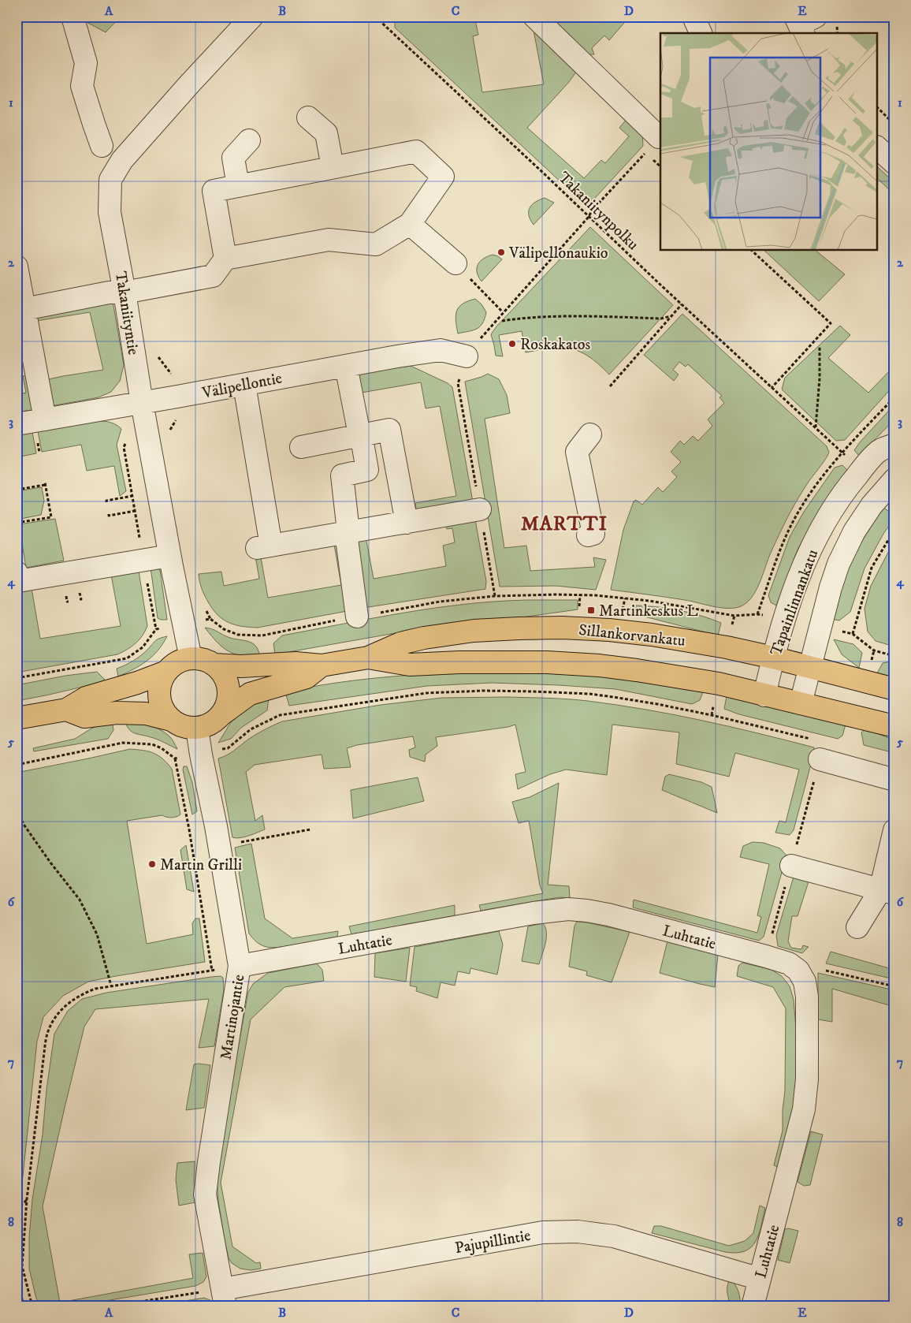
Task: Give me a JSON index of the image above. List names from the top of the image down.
{
  "streets": {
    "main road": ["Sillankorvankatu"],
    "street": [
      "Takaniityntie",
      "Välipellontie",
      "Tapainlinnankatu",
      "Luhtatie",
      "Martinojantie",
      "Pajupillintie"
    ],
    "path": ["Takaniitynpolku"]
  },
  "crossings": [
    ["Takaniityntie", "Välipellontie"],
    ["Takaniityntie", "Sillankorvankatu"],
    ["Takaniityntie", "Martinojantie"],
    ["Tapainlinnankatu", "Sillankorvankatu"],
    ["Sillankorvankatu", "Martinojantie"],
    ["Luhtatie", "Martinojantie"],
    ["Luhtatie", "Pajupillintie"],
    ["Martinojantie", "Pajupillintie"]
  ],
  "districts": ["MARTTI"],
  "places": {
    "other": ["Välipellonaukio", "Roskakatos", "Martin Grilli"],
    "transit": ["Martinkeskus L"]
  },
  "grid": {
    "columns": [
      "A",
      "B",
      "C",
      "D",
      "E"
    ],
    "rows": [
      "1",
      "2",
      "3",
      "4",
      "5",
      "6",
      "7",
      "8"
    ]
  }
}
